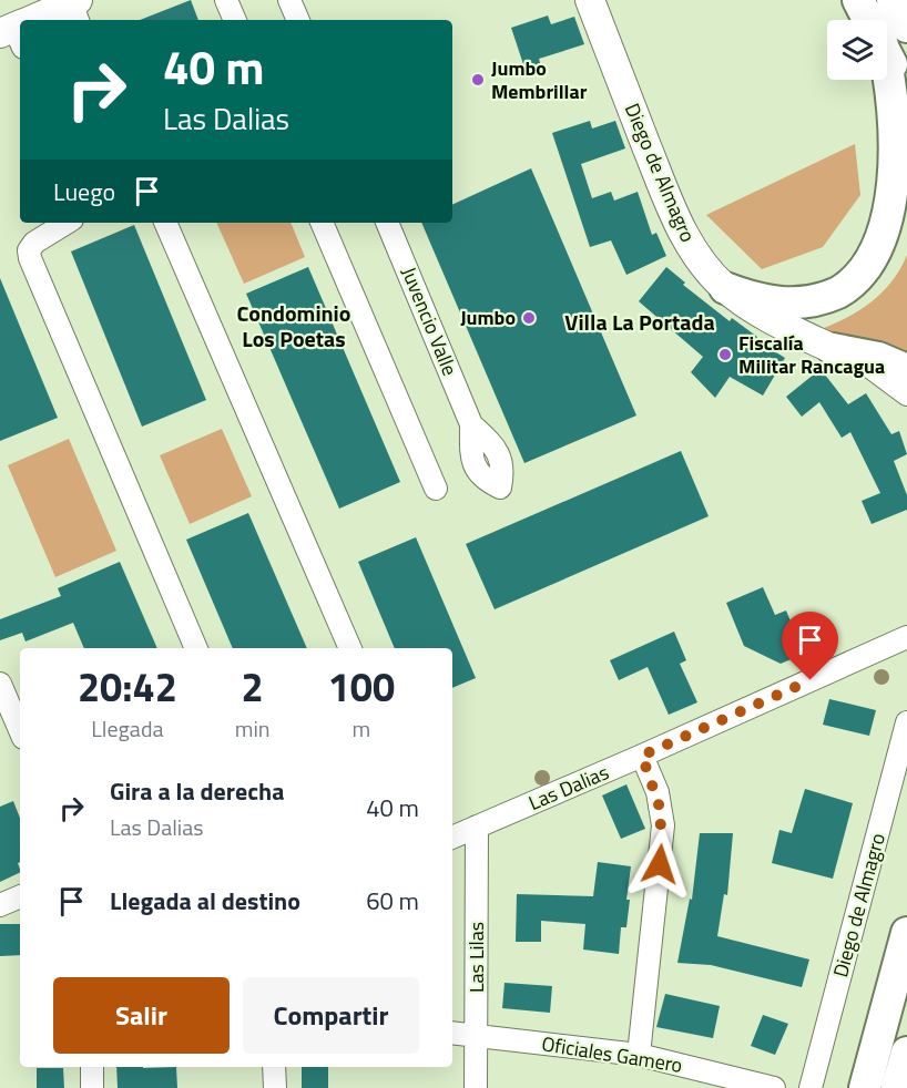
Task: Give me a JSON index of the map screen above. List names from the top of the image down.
{
  "streets": {
    "main road": ["Diego de Almagro"],
    "street": [
      "Juvencio Valle",
      "Las Dalias",
      "Las Lilas",
      "Oficiales Gamero"
    ]
  },
  "crossings": [
    ["Las Dalias", "Las Lilas"],
    ["Las Lilas", "Oficiales Gamero"]
  ],
  "districts": ["Condominio Los Poetas", "Villa La Portada"],
  "places": ["Jumbo Membrillar", "Jumbo", "Fiscalía Militar Rancagua"],
  "page": {
    "turn": ["40 m", "Las Dalias"],
    "then": "Luego",
    "eta": [
      "20:42",
      "Llegada",
      "2",
      "min",
      "100",
      "m"
    ],
    "list": [
      {
        "name": "Gira a la derecha",
        "note": "Las Dalias",
        "value": "40 m"
      },
      {
        "name": "Llegada al destino",
        "value": "60 m"
      }
    ],
    "buttons": ["Salir", "Compartir"]
  }
}
